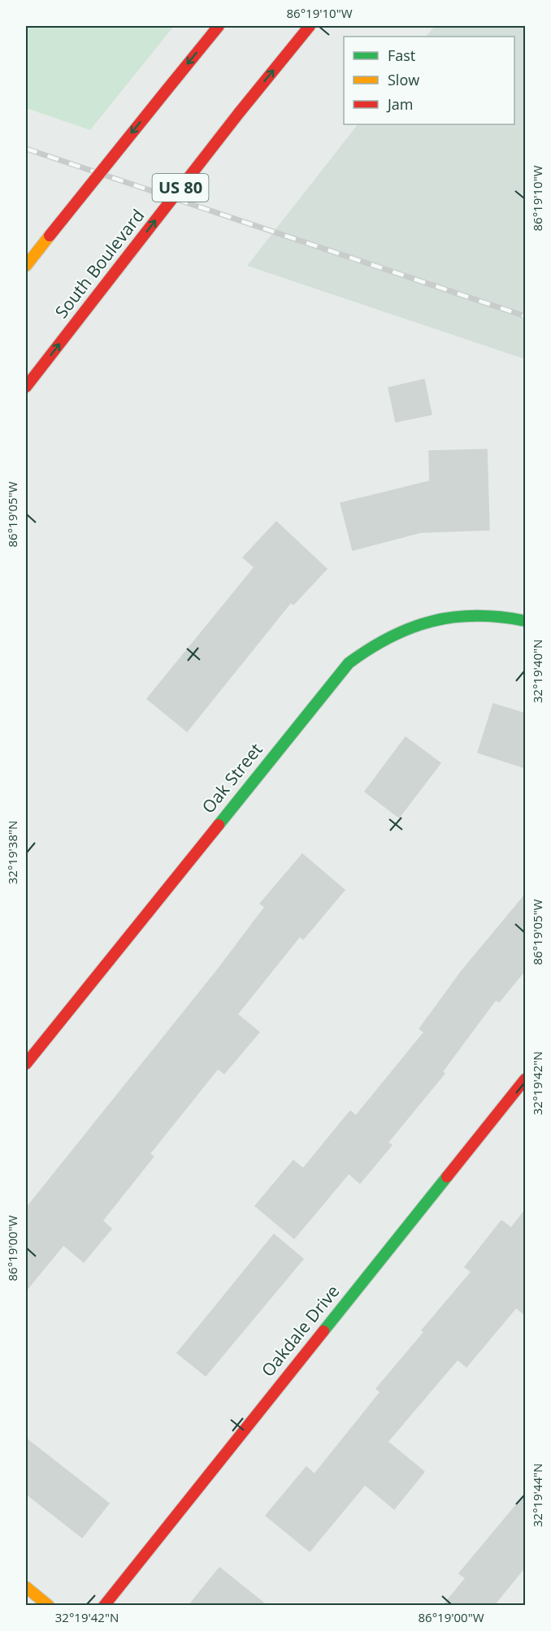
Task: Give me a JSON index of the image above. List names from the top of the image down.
{
  "streets": {
    "main road": [
      "US 80",
      "South Boulevard",
      "Oak Street",
      "Oakdale Drive"
    ]
  },
  "legend": ["Fast", "Slow", "Jam"],
  "coordinates": [
    "86°19'10\"W",
    "86°19'05\"W",
    "32°19'40\"N",
    "32°19'38\"N",
    "32°19'42\"N",
    "86°19'00\"W",
    "32°19'44\"N"
  ]
}
